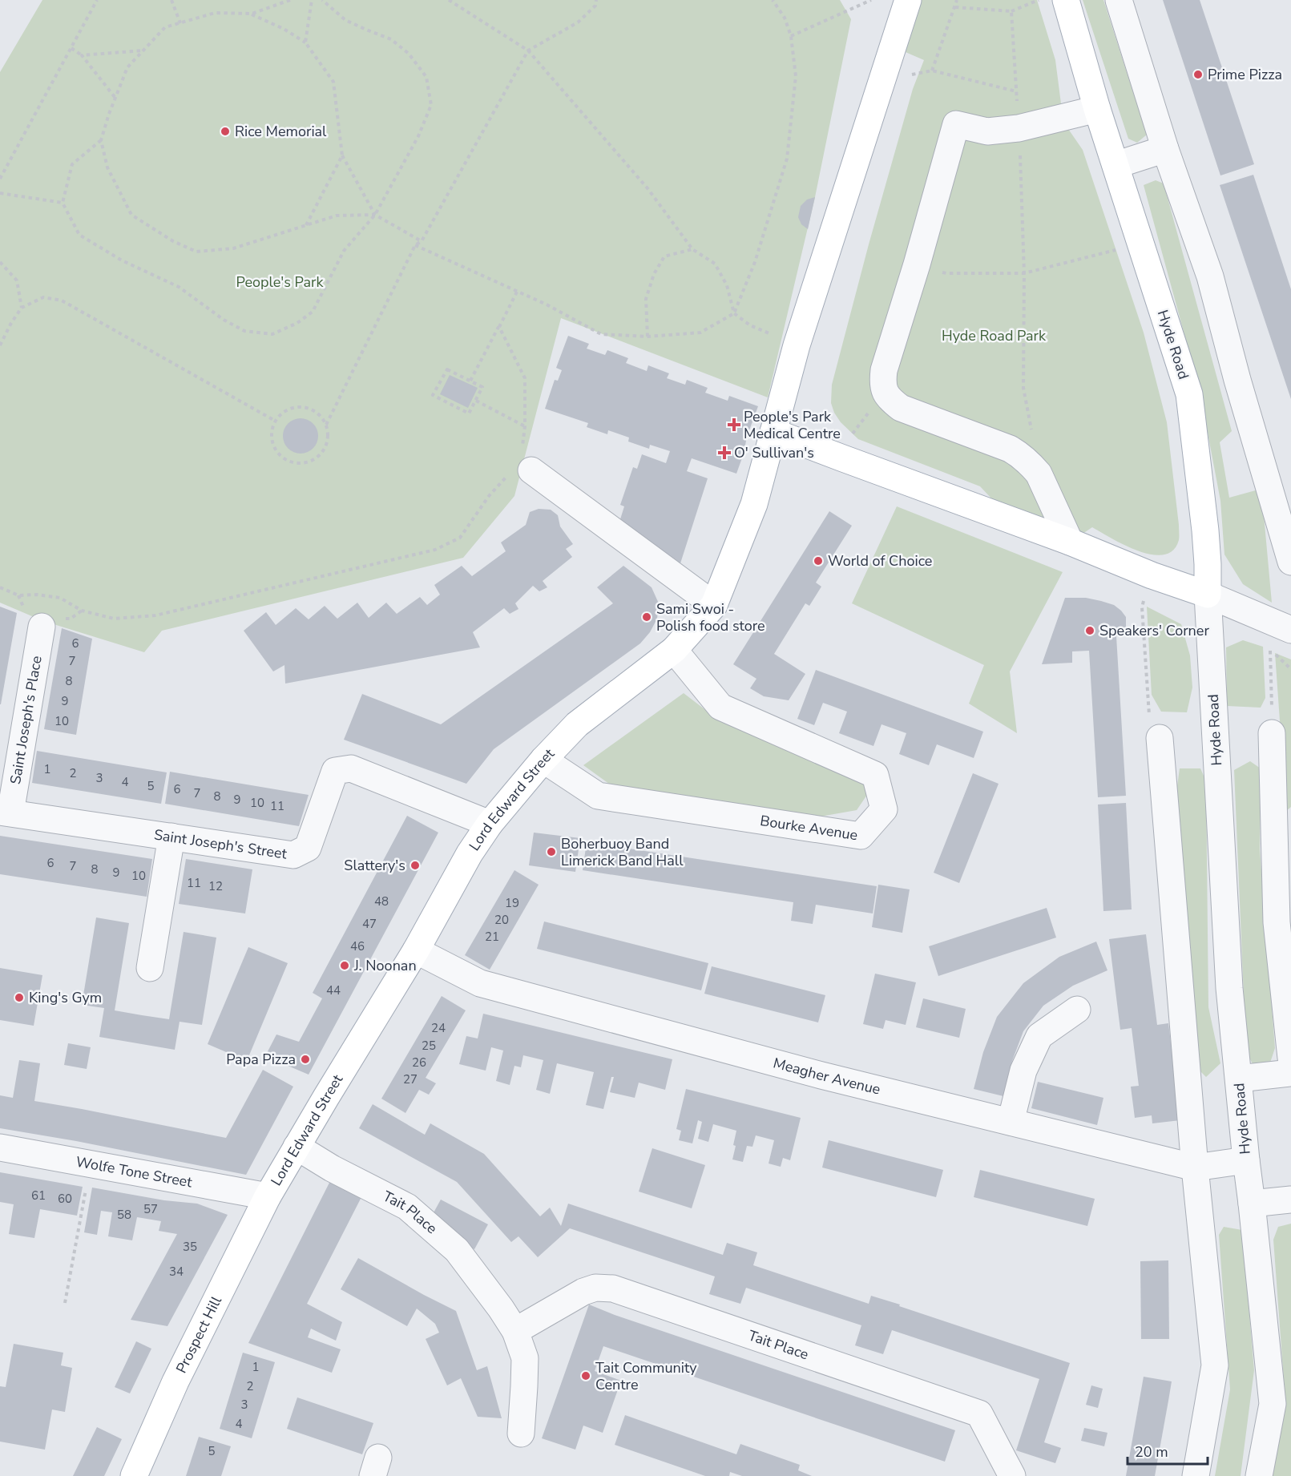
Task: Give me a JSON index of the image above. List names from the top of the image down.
{
  "streets": {
    "main road": ["Hyde Road", "Lord Edward Street", "Prospect Hill"],
    "street": [
      "Saint Joseph's Place",
      "Bourke Avenue",
      "Saint Joseph's Street",
      "Meagher Avenue",
      "Wolfe Tone Street",
      "Tait Place"
    ]
  },
  "crossings": [
    ["Hyde Road", "Meagher Avenue"],
    ["Saint Joseph's Place", "Saint Joseph's Street"],
    ["Lord Edward Street", "Bourke Avenue"],
    ["Lord Edward Street", "Saint Joseph's Street"],
    ["Lord Edward Street", "Meagher Avenue"],
    ["Lord Edward Street", "Wolfe Tone Street"],
    ["Lord Edward Street", "Tait Place"],
    ["Lord Edward Street", "Prospect Hill"],
    ["Wolfe Tone Street", "Prospect Hill"]
  ],
  "parks": ["People's Park", "Hyde Road Park"],
  "places": {
    "other": [
      "Prime Pizza",
      "Rice Memorial",
      "World of Choice",
      "Sami Swoi - Polish food store",
      "Speakers' Corner",
      "Boherbuoy Band Limerick Band Hall",
      "Slattery's",
      "J. Noonan",
      "King's Gym",
      "Papa Pizza",
      "Tait Community Centre"
    ],
    "health": ["People's Park Medical Centre", "O' Sullivan's"]
  },
  "house_numbers": [
    "6",
    "7",
    "8",
    "9",
    "10",
    "1",
    "2",
    "3",
    "4",
    "5",
    "6",
    "7",
    "8",
    "9",
    "10",
    "11",
    "6",
    "7",
    "8",
    "9",
    "10",
    "11",
    "12",
    "48",
    "19",
    "20",
    "47",
    "21",
    "46",
    "44",
    "24",
    "25",
    "26",
    "27",
    "61",
    "60",
    "57",
    "58",
    "35",
    "34",
    "1",
    "2",
    "3",
    "4",
    "5"
  ],
  "scale_bar": "20 m"
}
